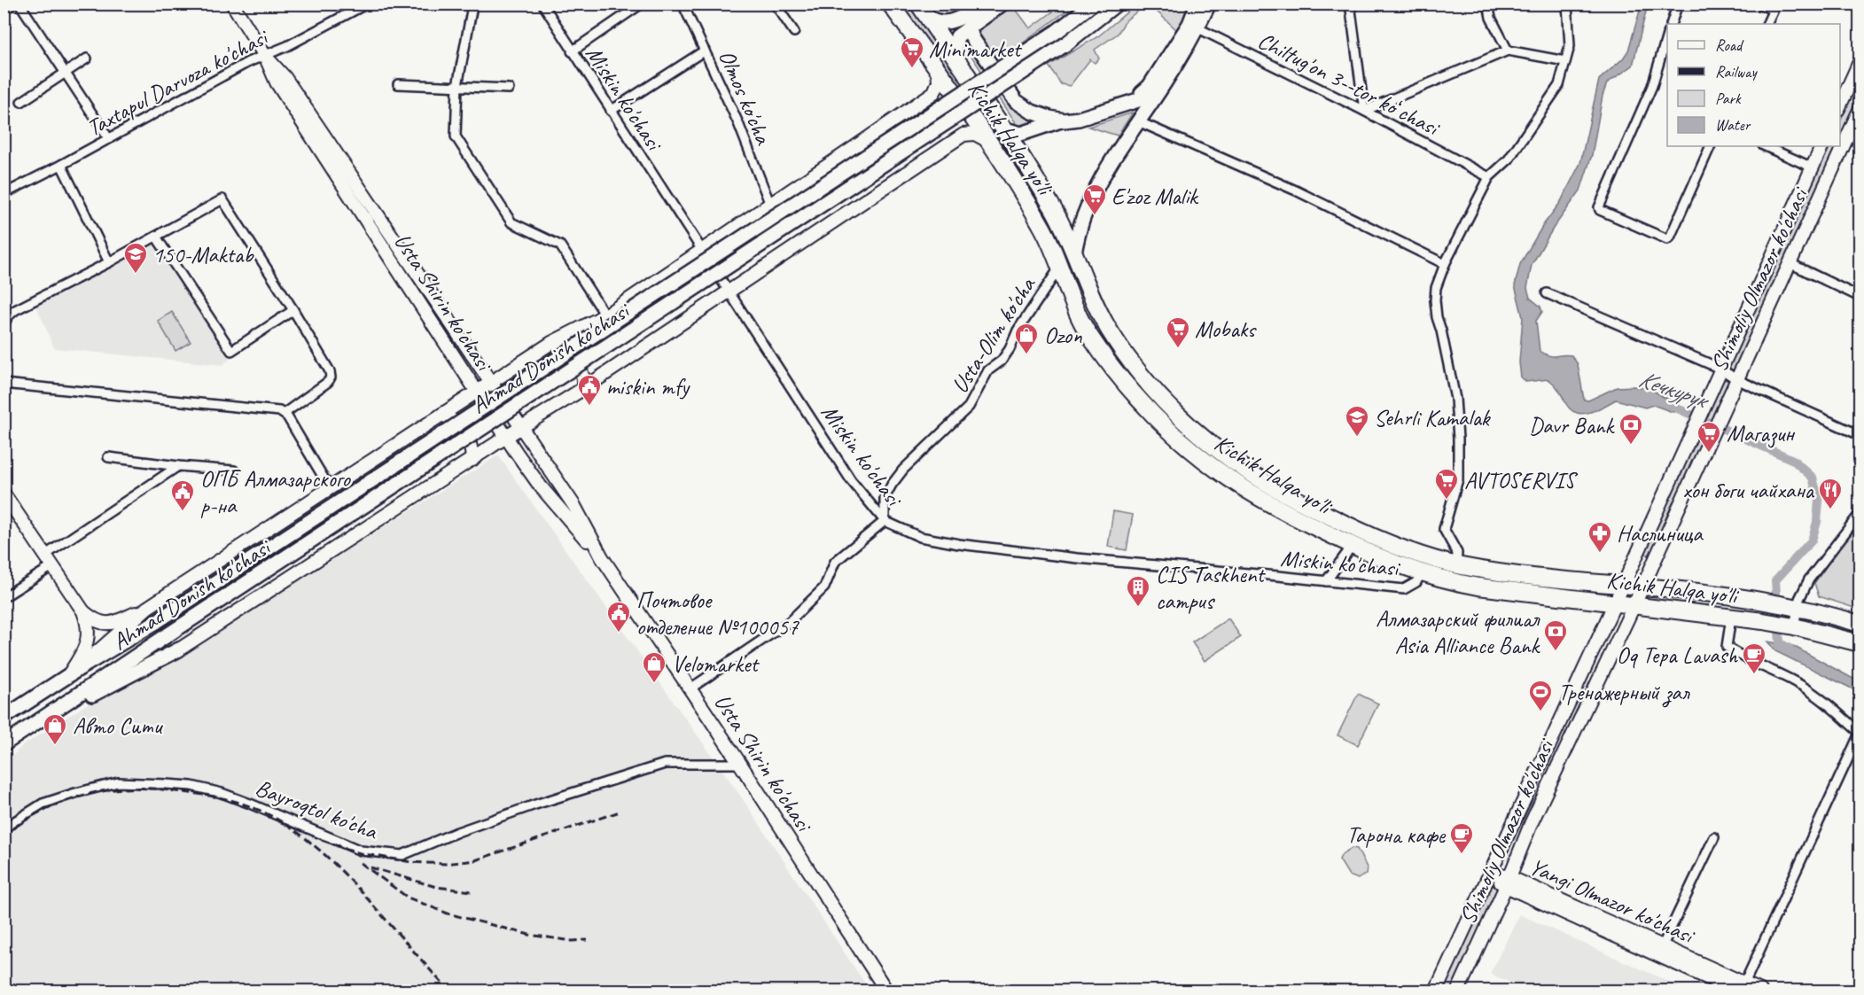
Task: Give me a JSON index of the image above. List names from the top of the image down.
{
  "streets": {
    "highway": ["Kichik Halqa yo'li"],
    "main road": [
      "Shimoliy Olmazor ko'chasi",
      "Usta Shirin ko'chasi",
      "Ahmad Donish ko'chasi",
      "Yangi Olmazor ko'chasi"
    ],
    "street": [
      "Taxtapul Darvoza ko'chasi",
      "Chiltug'on 3--tor koʻchasi",
      "Olmos ko'cha",
      "Miskin ko'chasi",
      "Usta-Olim ko'cha",
      "Bayroqtol ko'cha"
    ]
  },
  "crossings": [
    ["Taxtapul Darvoza ko'chasi", "Usta Shirin ko'chasi"],
    ["Olmos ko'cha", "Ahmad Donish ko'chasi"],
    ["Miskin ko'chasi", "Kichik Halqa yo'li"],
    ["Miskin ko'chasi", "Usta-Olim ko'cha"],
    ["Miskin ko'chasi", "Ahmad Donish ko'chasi"],
    ["Kichik Halqa yo'li", "Shimoliy Olmazor ko'chasi"],
    ["Kichik Halqa yo'li", "Usta-Olim ko'cha"],
    ["Kichik Halqa yo'li", "Ahmad Donish ko'chasi"],
    ["Shimoliy Olmazor ko'chasi", "Yangi Olmazor ko'chasi"],
    ["Usta Shirin ko'chasi", "Ahmad Donish ko'chasi"],
    ["Usta Shirin ko'chasi", "Bayroqtol ko'cha"]
  ],
  "water": ["Кечкурук"],
  "places": {
    "supermarket": [
      "Minimarket",
      "E'zoz Malik",
      "Mobaks",
      "Магазин",
      "AVTOSERVIS"
    ],
    "school or university": ["150-Maktab", "Sehrli Kamalak"],
    "shop": ["Ozon", "Velomarket", "Авто Сити"],
    "public building": ["miskin mfy", "ОПБ Алмазарского р-на", "Почтовое отделение №100057"],
    "bank": ["Davr Bank", "Алмазарский филиал Asia Alliance Bank"],
    "restaurant": ["хон боги чайхана"],
    "pharmacy": ["Наслиница"],
    "building": ["CIS Taskhent campus"],
    "cafe": ["Oq Tepa Lavash", "Тарона кафе"],
    "sports": ["Тренажерный зал"]
  },
  "legend": [
    "Road",
    "Railway",
    "Park",
    "Water"
  ]
}
